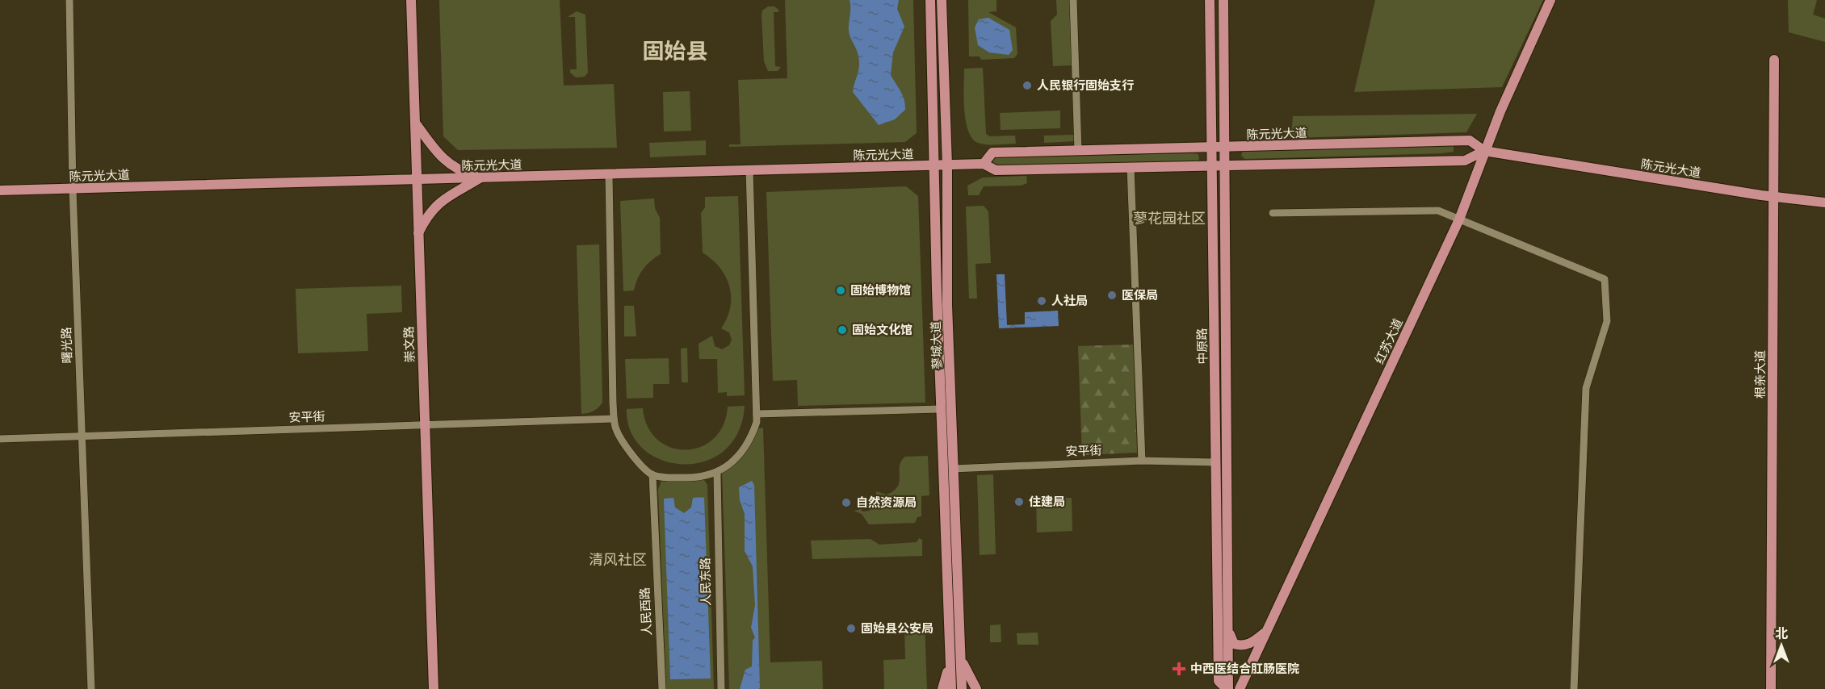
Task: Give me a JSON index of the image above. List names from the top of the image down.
{
  "streets": {
    "main road": [
      "陈元光大道",
      "红苏大道",
      "崇文路",
      "蓼城大道",
      "中原路",
      "根亲大道"
    ],
    "street": [
      "曙光路",
      "安平街",
      "人民东路",
      "人民西路"
    ]
  },
  "crossings": [
    ["陈元光大道", "红苏大道"],
    ["陈元光大道", "崇文路"],
    ["陈元光大道", "曙光路"],
    ["陈元光大道", "蓼城大道"],
    ["陈元光大道", "中原路"],
    ["陈元光大道", "根亲大道"],
    ["崇文路", "安平街"],
    ["曙光路", "安平街"],
    ["蓼城大道", "安平街"],
    ["中原路", "安平街"]
  ],
  "districts": ["固始县", "蓼花园社区", "清风社区"],
  "places": {
    "other": [
      "人民银行固始支行",
      "固始博物馆",
      "医保局",
      "人社局",
      "固始文化馆",
      "住建局",
      "自然资源局",
      "固始县公安局"
    ],
    "health": ["中西医结合肛肠医院"]
  },
  "north": "top"
}
